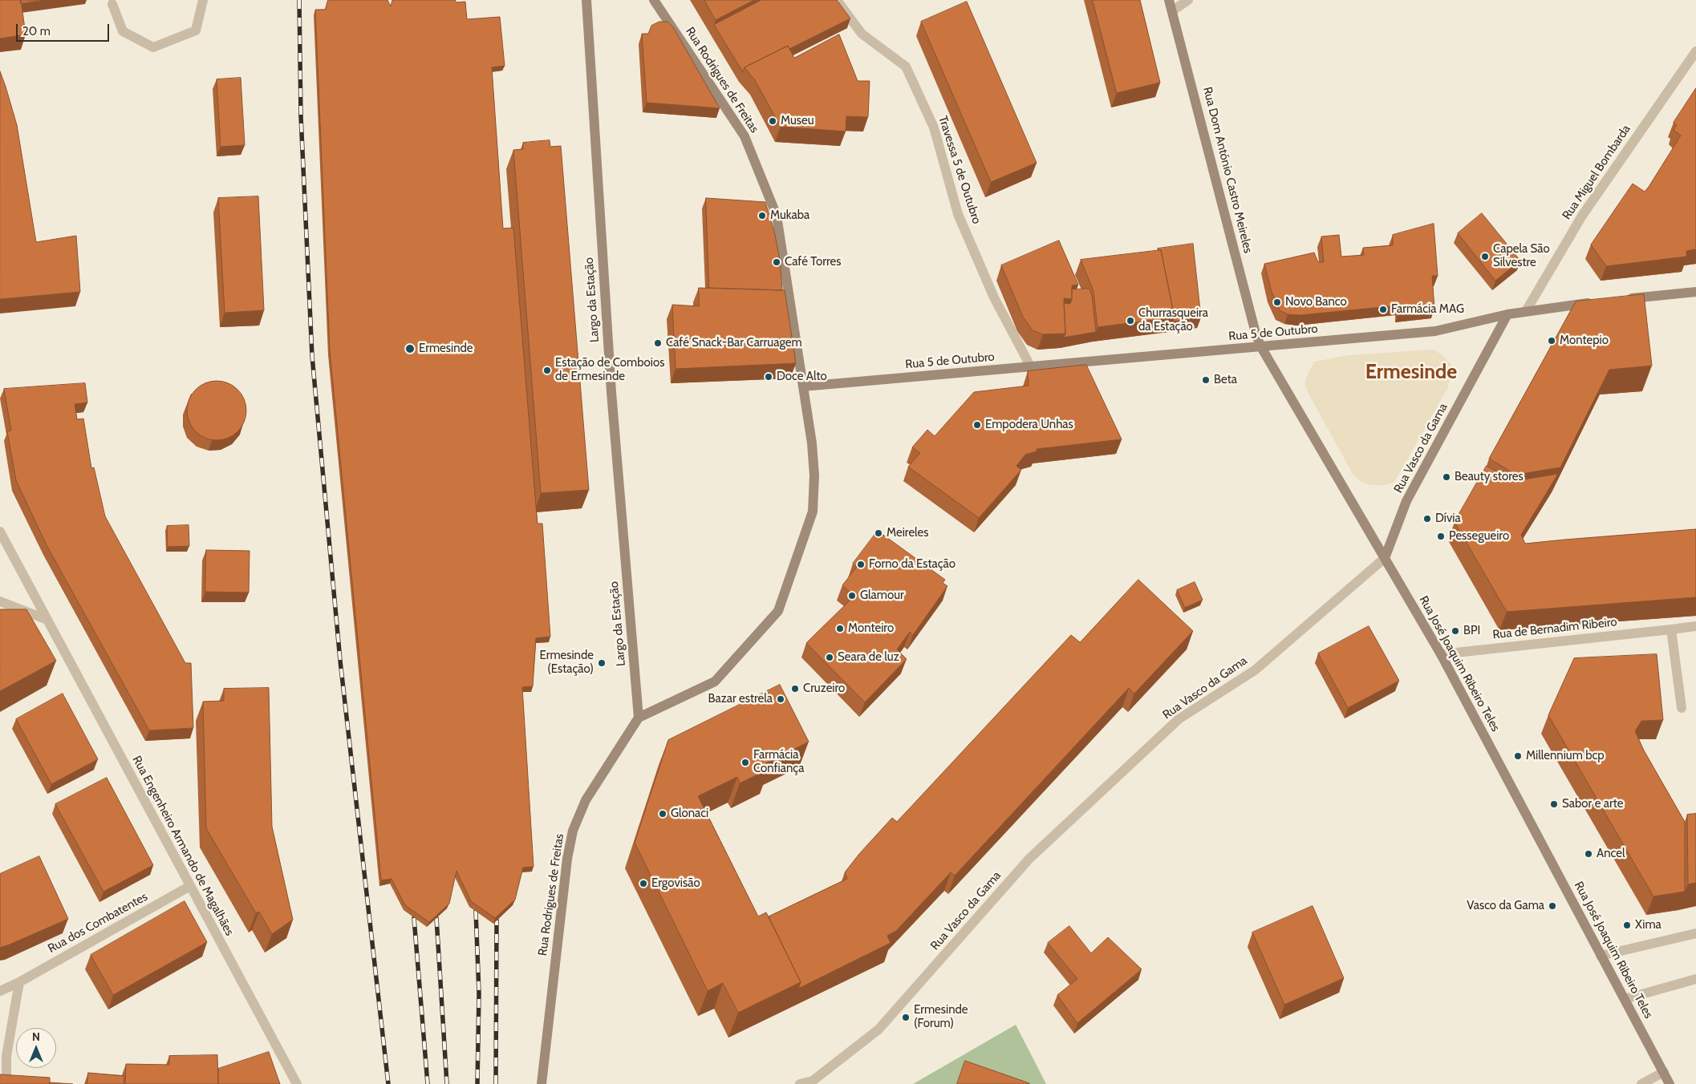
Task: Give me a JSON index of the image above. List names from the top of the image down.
{
  "streets": {
    "main road": [
      "Rua Rodrigues de Freitas",
      "Rua Dom António Castro Meireles",
      "Largo da Estação",
      "Rua 5 de Outubro",
      "Rua Vasco da Gama",
      "Rua José Joaquim Ribeiro Teles"
    ],
    "street": [
      "Travessa 5 de Outubro",
      "Rua Miguel Bombarda",
      "Rua de Bernadim Ribeiro",
      "Rua Engenheiro Armando de Magalhães",
      "Rua dos Combatentes"
    ]
  },
  "crossings": [
    ["Rua Rodrigues de Freitas", "Largo da Estação"],
    ["Rua Rodrigues de Freitas", "Rua 5 de Outubro"],
    ["Travessa 5 de Outubro", "Rua 5 de Outubro"],
    ["Rua Dom António Castro Meireles", "Rua 5 de Outubro"],
    ["Rua Dom António Castro Meireles", "Rua José Joaquim Ribeiro Teles"],
    ["Rua Miguel Bombarda", "Rua 5 de Outubro"],
    ["Rua 5 de Outubro", "Rua Vasco da Gama"],
    ["Rua 5 de Outubro", "Rua José Joaquim Ribeiro Teles"],
    ["Rua Vasco da Gama", "Rua José Joaquim Ribeiro Teles"],
    ["Rua de Bernadim Ribeiro", "Rua José Joaquim Ribeiro Teles"],
    ["Rua Engenheiro Armando de Magalhães", "Rua dos Combatentes"]
  ],
  "districts": ["Ermesinde"],
  "places": [
    "Museu",
    "Mukaba",
    "Capela São Silvestre",
    "Café Torres",
    "Novo Banco",
    "Farmácia MAG",
    "Churrasqueira da Estação",
    "Montepio",
    "Café Snack-Bar Carruagem",
    "Ermesinde",
    "Estação de Comboios de Ermesinde",
    "Doce Alto",
    "Beta",
    "Empodera Unhas",
    "Beauty stores",
    "Dívia",
    "Meireles",
    "Pessegueiro",
    "Forno da Estação",
    "Glamour",
    "Monteiro",
    "BPI",
    "Seara de luz",
    "Ermesinde (Estação)",
    "Cruzeiro",
    "Bazar estrela",
    "Millennium bcp",
    "Farmácia Confiança",
    "Sabor e arte",
    "Glonaci",
    "Ancel",
    "Ergovisão",
    "Vasco da Gama",
    "Xima",
    "Ermesinde (Forum)"
  ],
  "scale_bar": "20 m",
  "north": "top"
}
